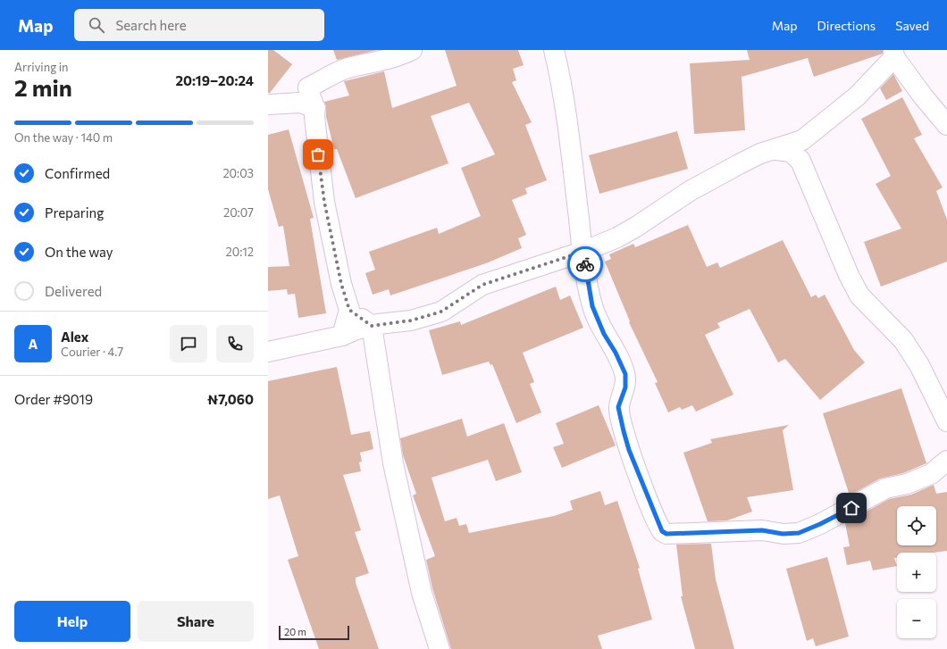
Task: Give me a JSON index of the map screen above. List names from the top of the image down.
{
  "scale_bar": "20 m",
  "page": {
    "header": "Map",
    "search": "Search here",
    "nav": ["Map", "Directions", "Saved"],
    "heading": ["2 min", "Arriving in", "20:19–20:24"],
    "panel": [
      "Alex",
      "Courier · 4.7",
      "Order #9019",
      "₦7,060"
    ],
    "bar": "On the way · 140 m",
    "list": [
      ["Confirmed", "20:03"],
      ["Preparing", "20:07"],
      ["On the way", "20:12"],
      "Delivered"
    ],
    "round": "A",
    "map_buttons": ["+", "−"],
    "buttons": ["Help", "Share"],
    "scale": "20 m"
  }
}
